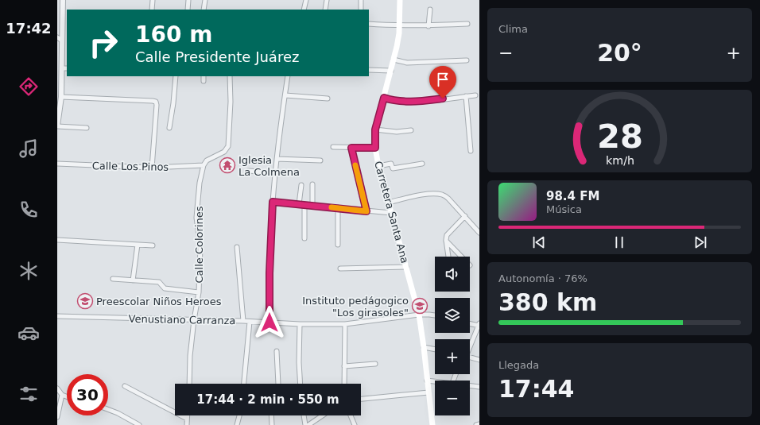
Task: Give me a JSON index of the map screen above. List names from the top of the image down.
{
  "streets": {
    "main road": ["Carretera Santa Ana"],
    "street": ["Calle Los Pinos", "Calle Colorines", "Venustiano Carranza"]
  },
  "crossings": [
    ["Calle Los Pinos", "Calle Colorines"],
    ["Carretera Santa Ana", "Venustiano Carranza"],
    ["Calle Colorines", "Venustiano Carranza"]
  ],
  "places": {
    "temple": ["Iglesia La Colmena"],
    "school or university": ["Preescolar Niños Heroes", "Instituto pedágogico \"Los girasoles\""]
  },
  "page": {
    "tabs": "17:42",
    "tile": [
      "Clima",
      ["Autonomía · 76%", "380 km"],
      ["Llegada", "17:44"]
    ],
    "turn": ["160 m", "Calle Presidente Juárez"],
    "heat": ["−", "20°", "+"],
    "song": ["98.4 FM", "Música"],
    "map_buttons": ["+", "−"],
    "limit": "30",
    "trip": "17:44 · 2 min · 550 m",
    "gauge": ["28", "km/h"]
  }
}
